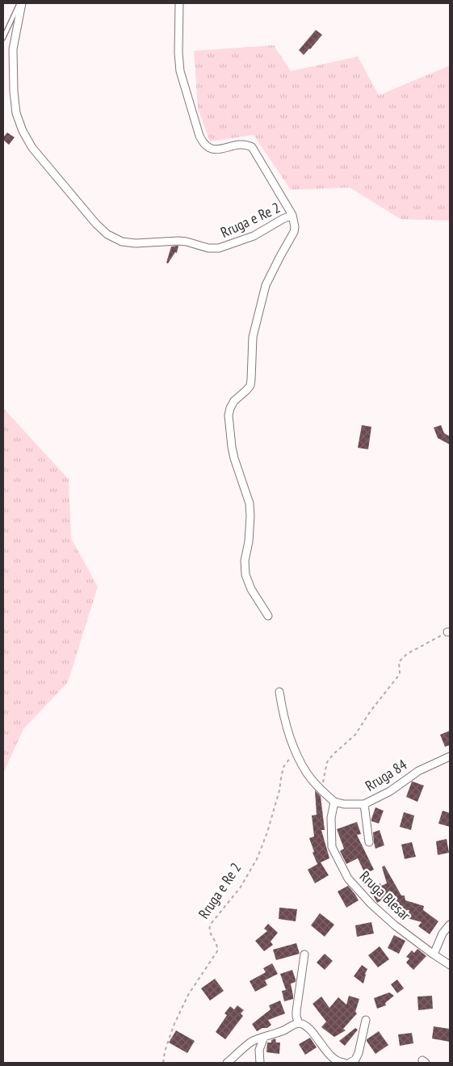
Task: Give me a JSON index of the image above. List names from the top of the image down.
{
  "streets": {
    "street": ["Rruga e Re 2", "Rruga 84", "Rruga Blesar"]
  },
  "crossings": [
    ["Rruga 84", "Rruga Blesar"]
  ]
}
